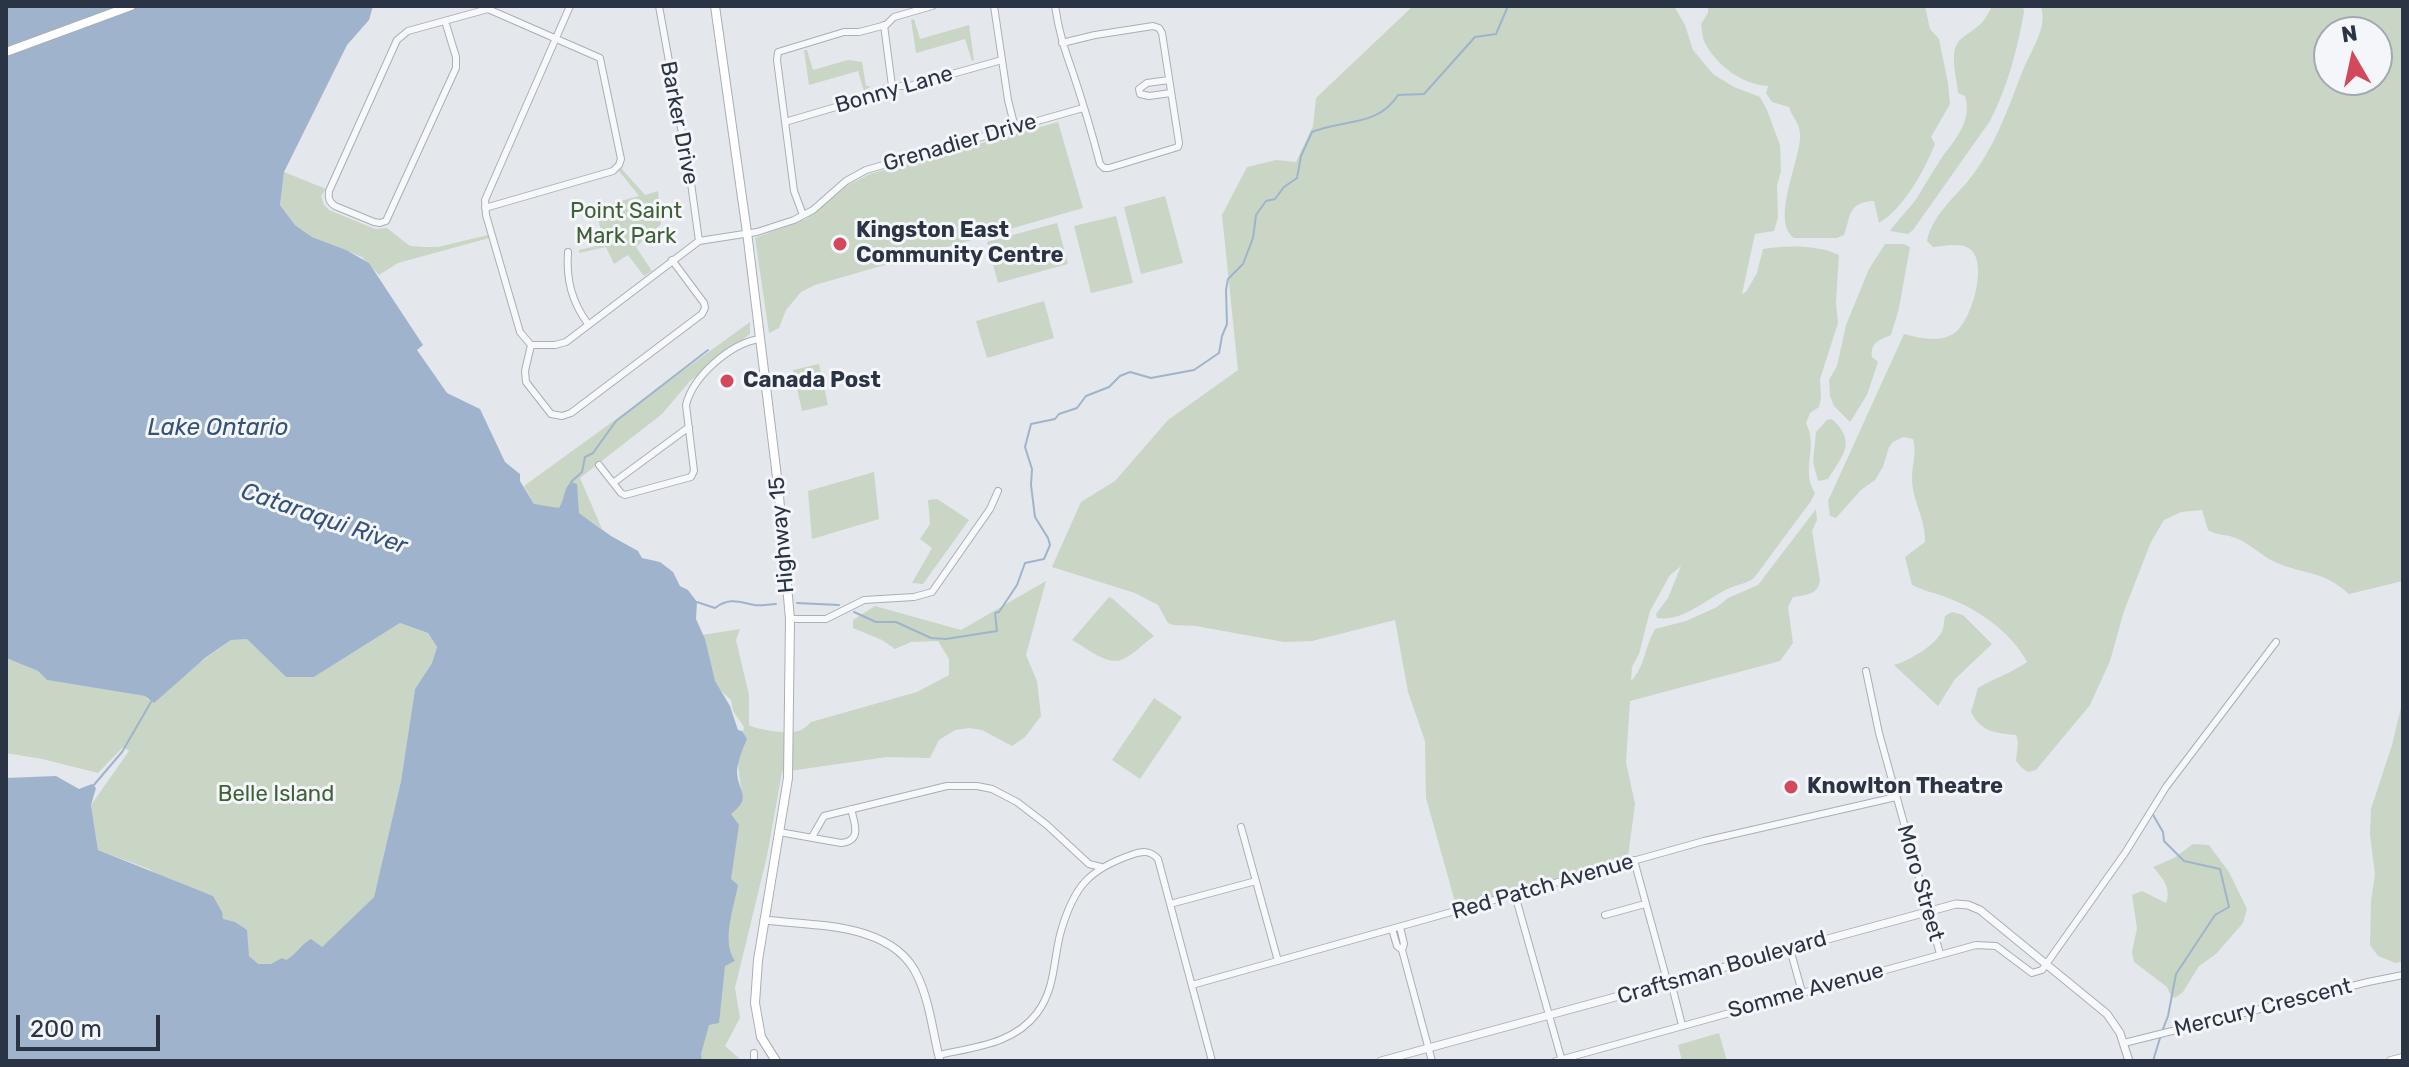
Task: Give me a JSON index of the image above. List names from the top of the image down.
{
  "streets": {
    "main road": ["Highway 15"],
    "street": [
      "Bonny Lane",
      "Barker Drive",
      "Grenadier Drive",
      "Moro Street",
      "Red Patch Avenue",
      "Craftsman Boulevard",
      "Somme Avenue",
      "Mercury Crescent"
    ]
  },
  "crossings": [
    ["Barker Drive", "Grenadier Drive"],
    ["Grenadier Drive", "Highway 15"],
    ["Moro Street", "Red Patch Avenue"],
    ["Moro Street", "Craftsman Boulevard"],
    ["Moro Street", "Somme Avenue"],
    ["Craftsman Boulevard", "Somme Avenue"],
    ["Craftsman Boulevard", "Mercury Crescent"]
  ],
  "water": ["Lake Ontario", "Cataraqui River"],
  "parks": ["Point Saint Mark Park", "Belle Island"],
  "places": ["Kingston East Community Centre", "Canada Post", "Knowlton Theatre"],
  "scale_bar": "200 m",
  "north": "top"
}
